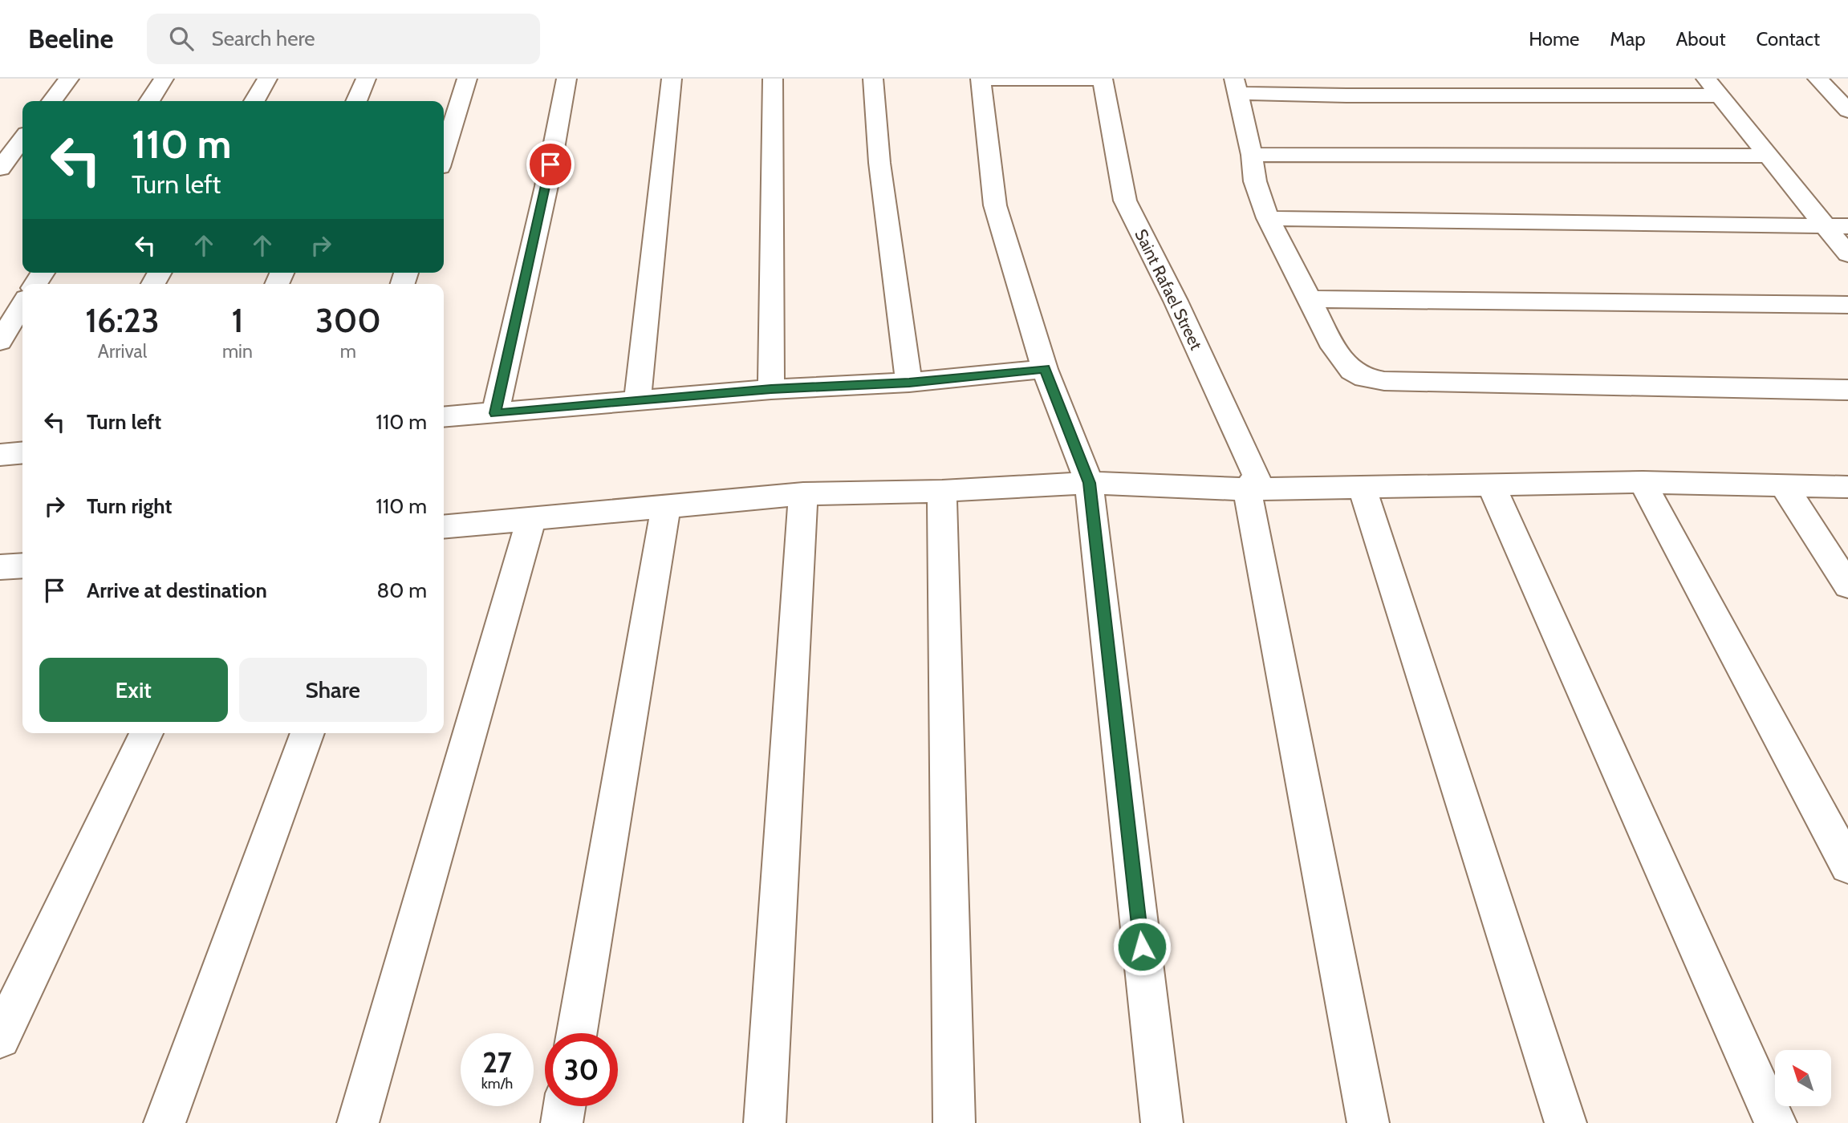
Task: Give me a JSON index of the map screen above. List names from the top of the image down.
{
  "streets": {
    "street": ["Saint Rafael Street"]
  },
  "north": "top left",
  "page": {
    "header": "Beeline",
    "search": "Search here",
    "nav": [
      "Home",
      "Map",
      "About",
      "Contact"
    ],
    "turn": ["110 m", "Turn left"],
    "eta": [
      "16:23",
      "Arrival",
      "1",
      "min",
      "300",
      "m"
    ],
    "list": [
      {
        "name": "Turn left",
        "value": "110 m"
      },
      {
        "name": "Turn right",
        "value": "110 m"
      },
      {
        "name": "Arrive at destination",
        "value": "80 m"
      }
    ],
    "buttons": ["Exit", "Share"],
    "speed": "27 km/h",
    "limit": "30"
  }
}
